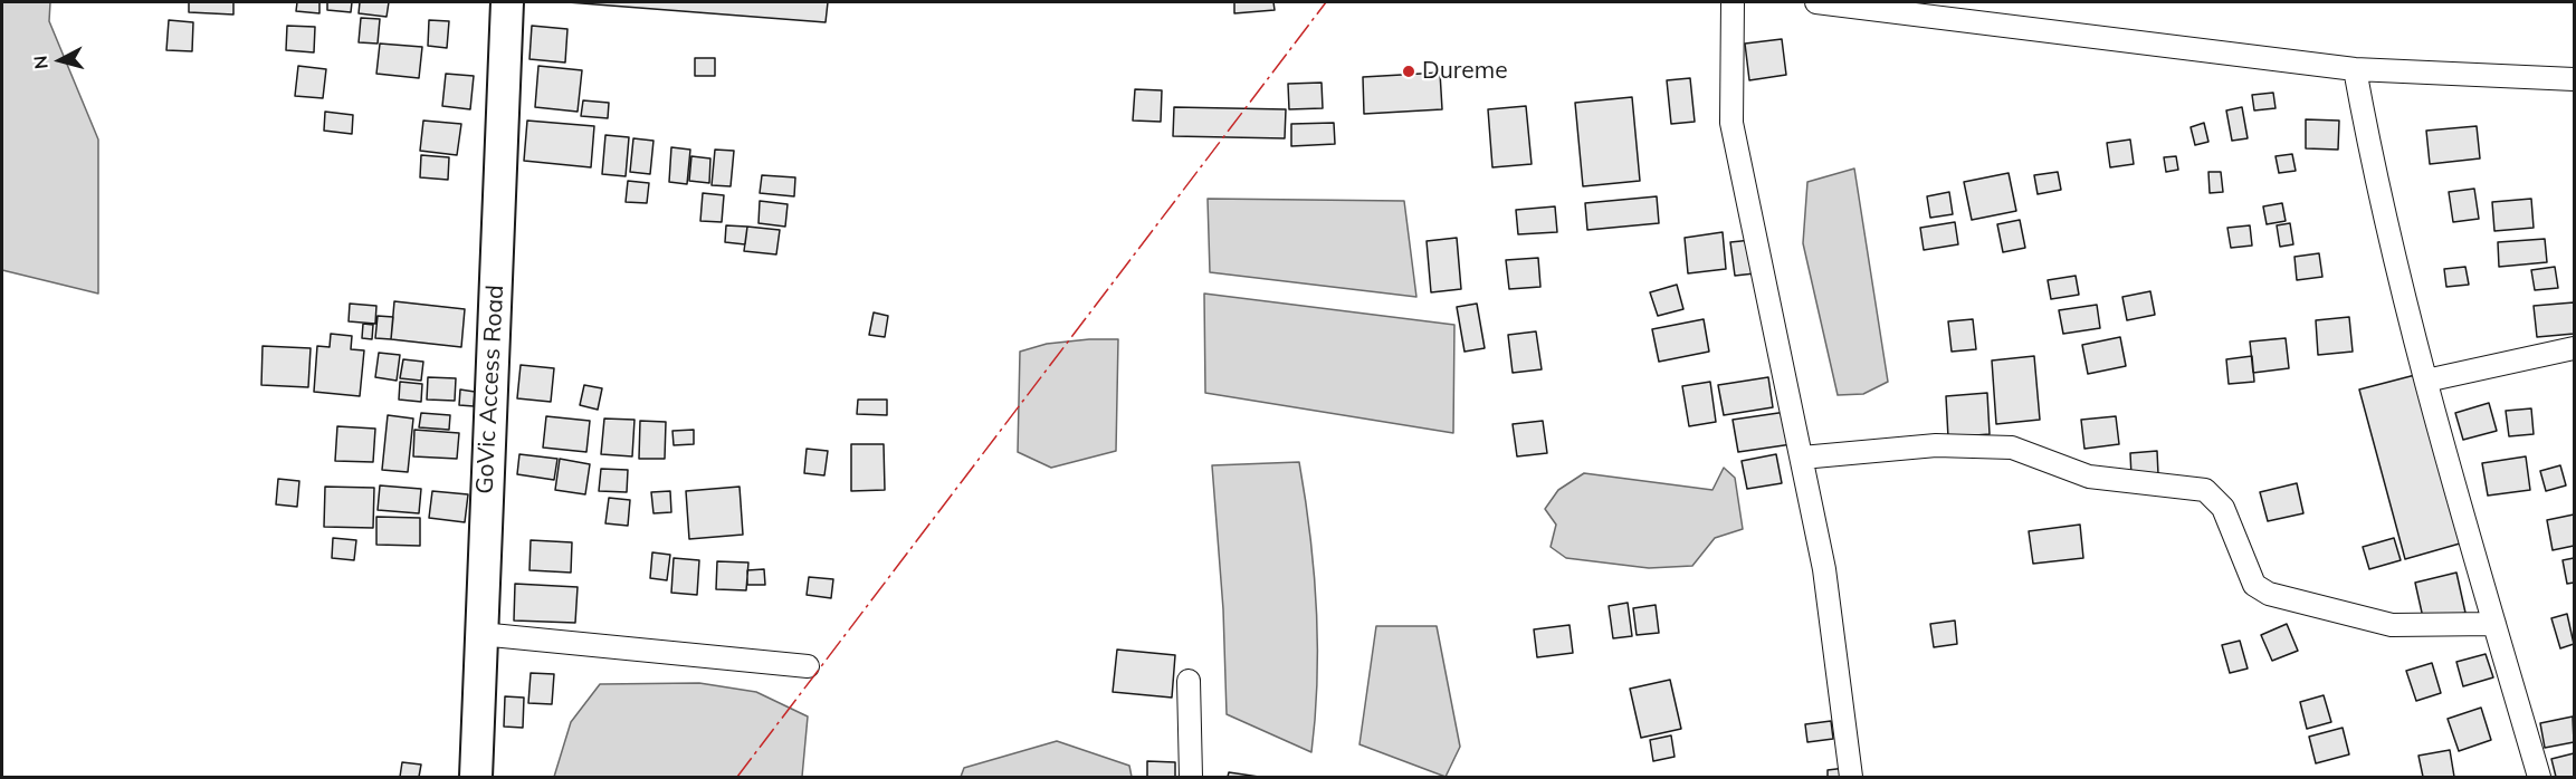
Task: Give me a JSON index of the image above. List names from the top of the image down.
{
  "streets": {
    "main road": ["GoVic Access Road"]
  },
  "places": ["Dureme"],
  "north": "left"
}
